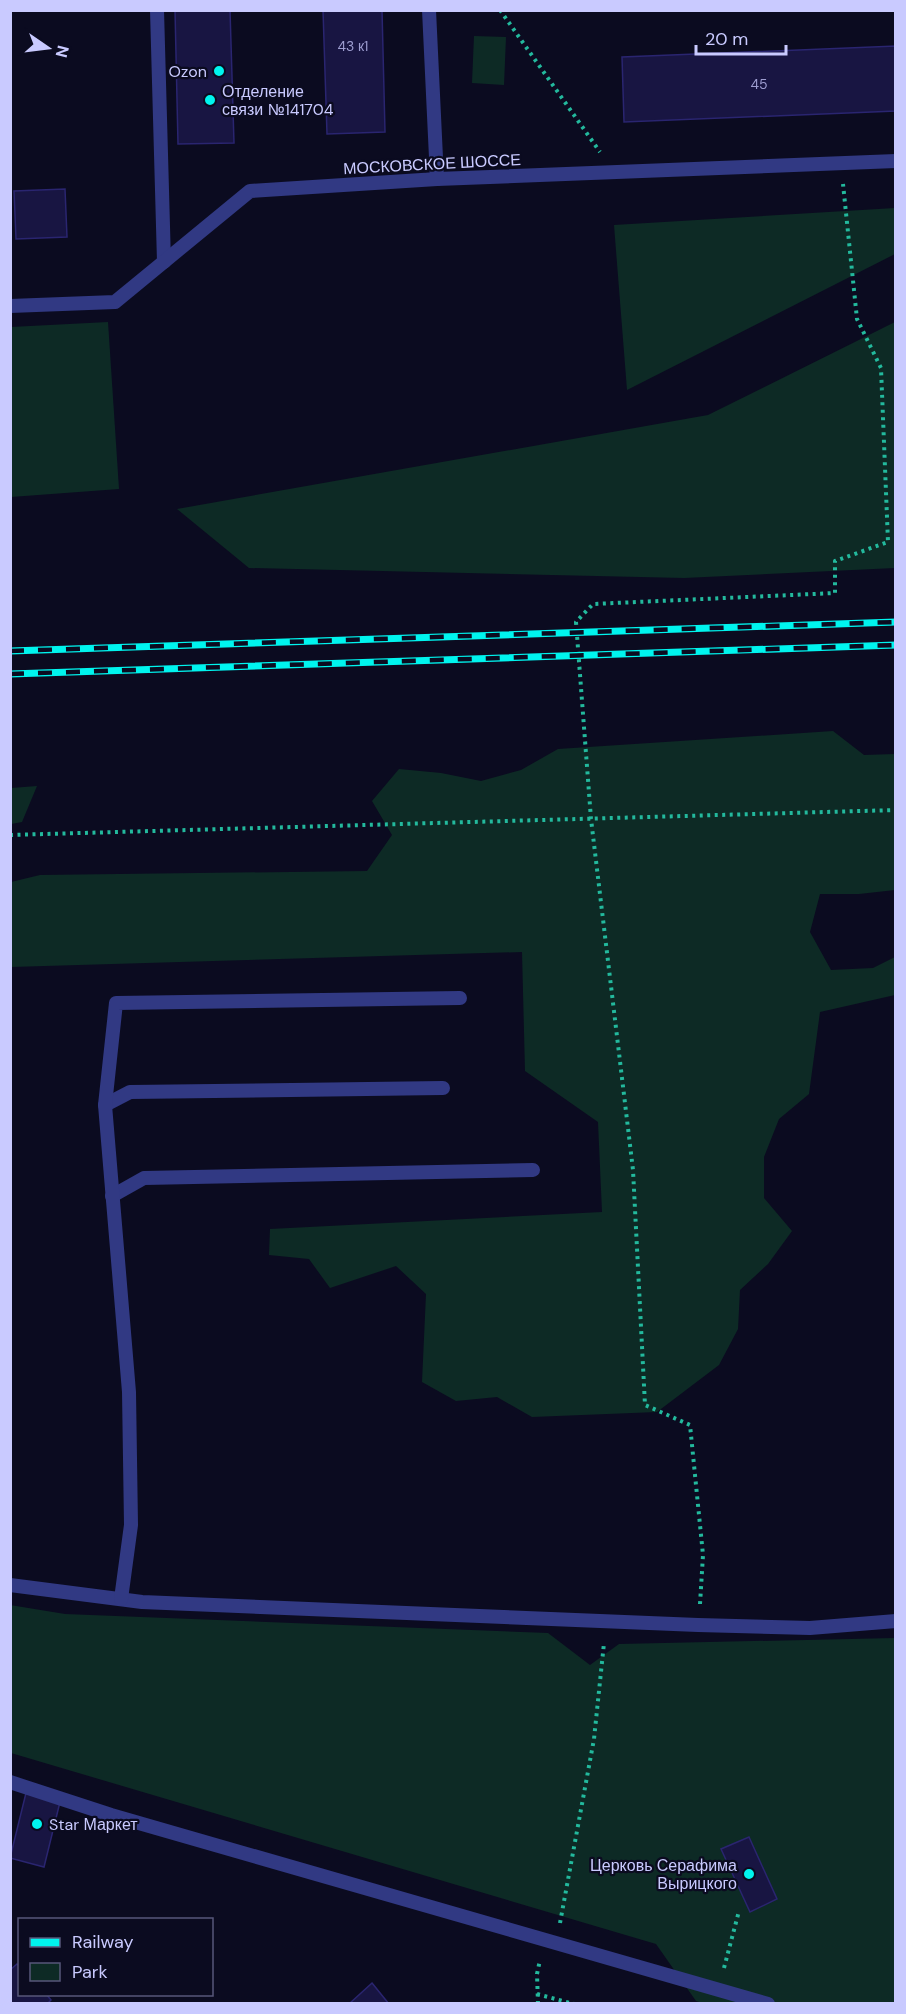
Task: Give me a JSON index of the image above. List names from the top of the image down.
{
  "streets": {
    "lane": ["МОСКОВСКОЕ ШОССЕ"]
  },
  "places": [
    "Ozon",
    "Отделение связи №141704",
    "Star Маркет",
    "Церковь Серафима Вырицкого"
  ],
  "house_numbers": ["43 к1", "45"],
  "legend": ["Railway", "Park"],
  "scale_bar": "20 m",
  "north": "right"
}
